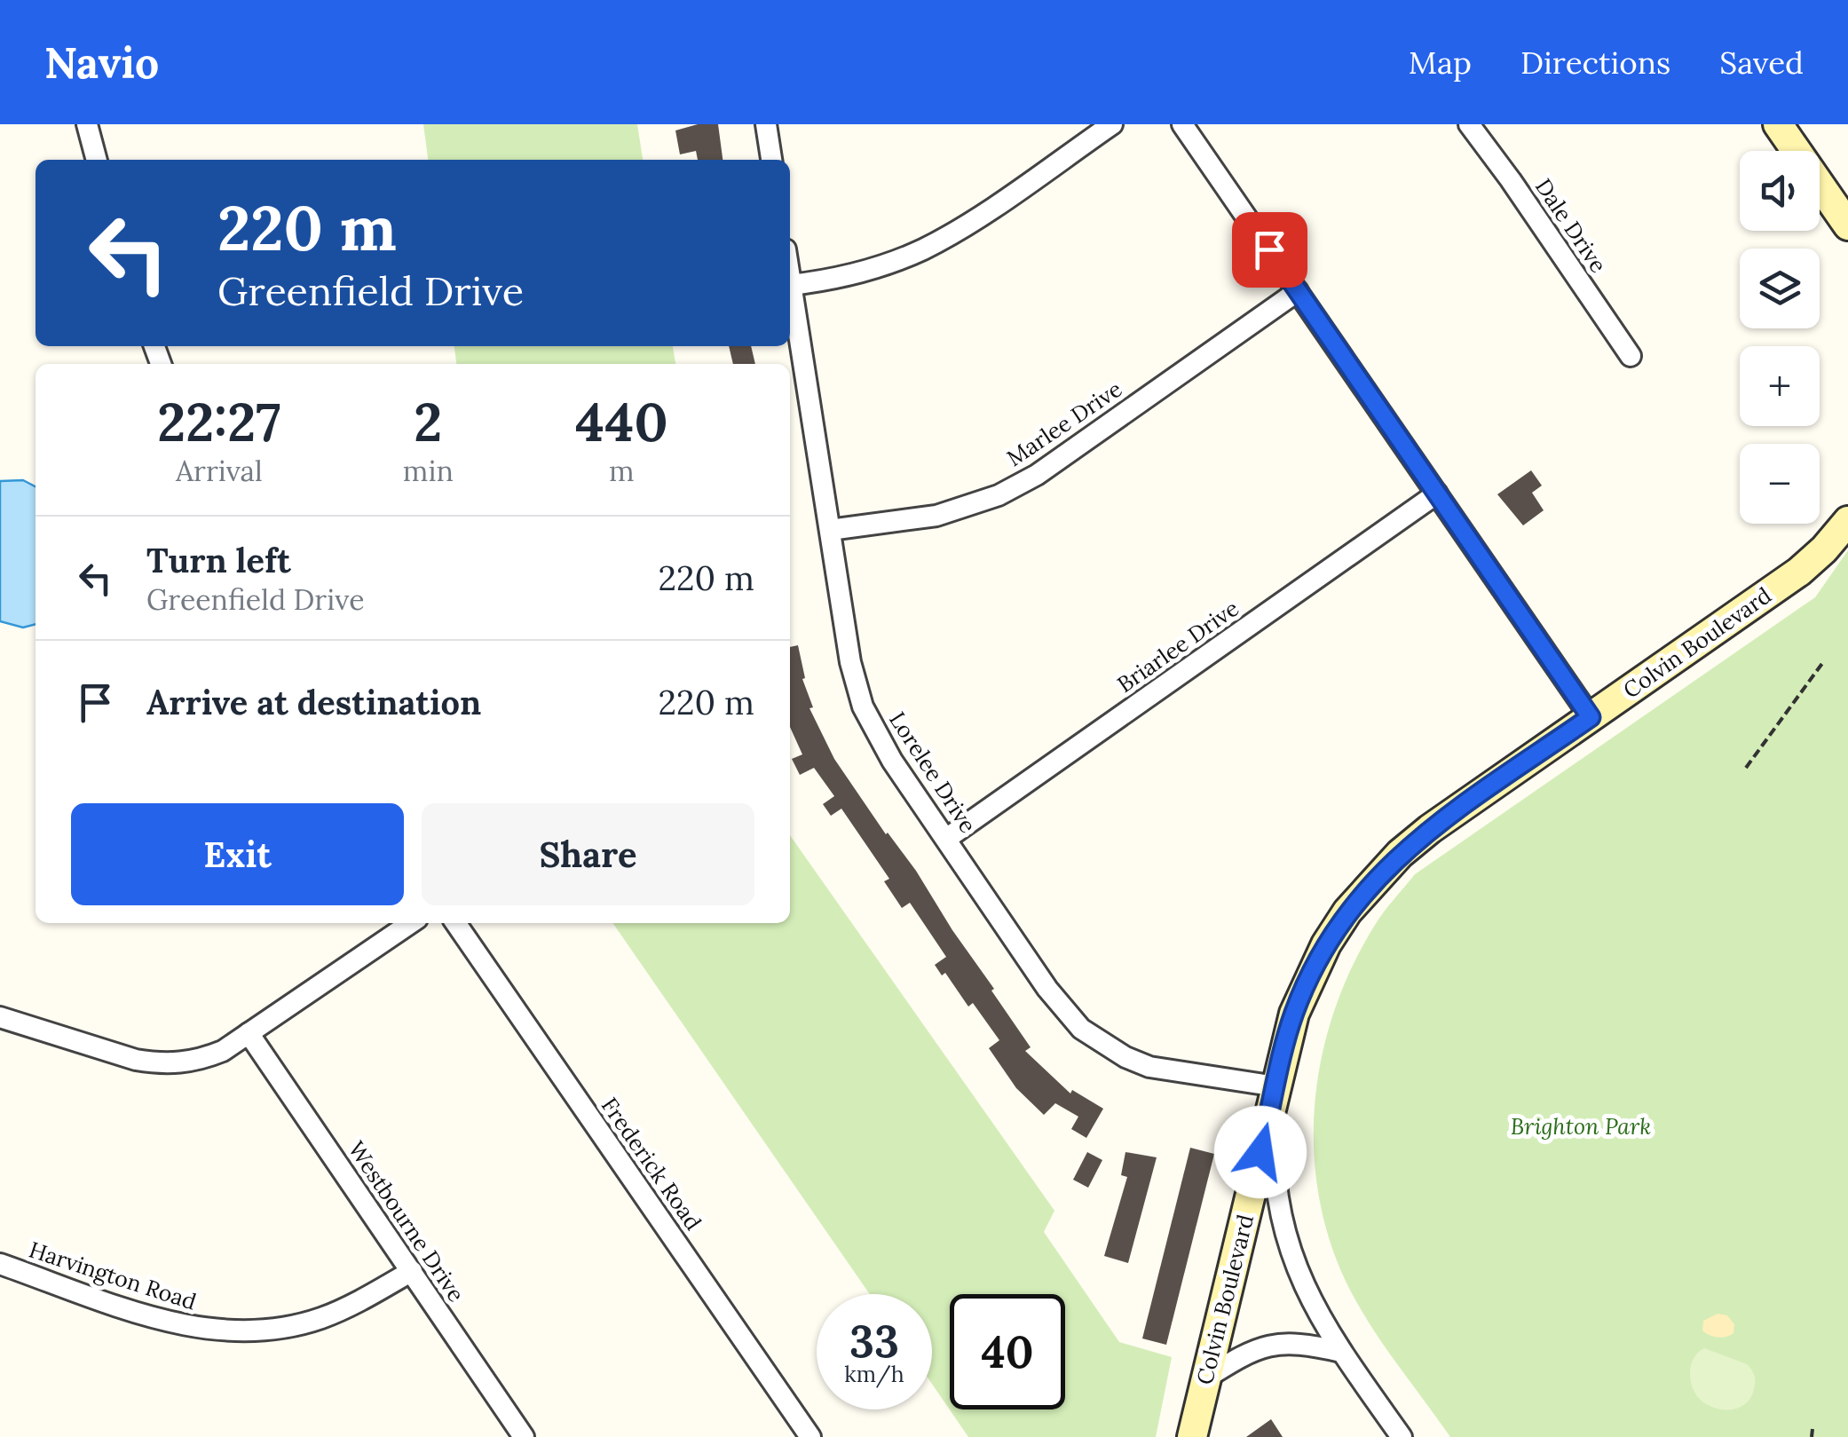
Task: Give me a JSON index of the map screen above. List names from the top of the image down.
{
  "streets": {
    "street": [
      "Dale Drive",
      "Marlee Drive",
      "Colvin Boulevard",
      "Briarlee Drive",
      "Lorelee Drive",
      "Frederick Road",
      "Westbourne Drive",
      "Harvington Road"
    ]
  },
  "crossings": [
    ["Marlee Drive", "Lorelee Drive"],
    ["Colvin Boulevard", "Lorelee Drive"],
    ["Briarlee Drive", "Lorelee Drive"],
    ["Westbourne Drive", "Harvington Road"]
  ],
  "parks": ["Brighton Park"],
  "page": {
    "header": "Navio",
    "nav": ["Map", "Directions", "Saved"],
    "map_buttons": ["+", "−"],
    "turn": ["220 m", "Greenfield Drive"],
    "eta": [
      "22:27",
      "Arrival",
      "2",
      "min",
      "440",
      "m"
    ],
    "list": [
      {
        "name": "Turn left",
        "note": "Greenfield Drive",
        "value": "220 m"
      },
      {
        "name": "Arrive at destination",
        "value": "220 m"
      }
    ],
    "buttons": ["Exit", "Share"],
    "speed": "33 km/h",
    "limit": "40"
  }
}
